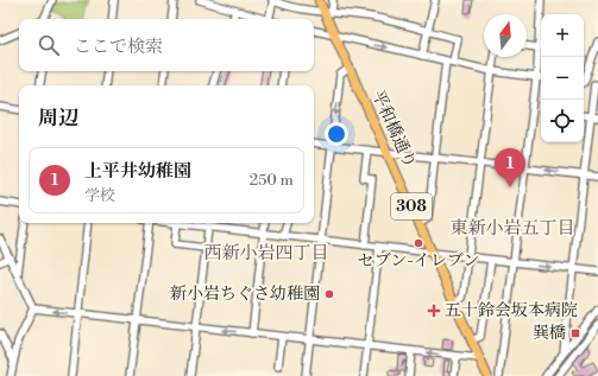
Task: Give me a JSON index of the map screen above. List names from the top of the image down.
{
  "streets": {
    "main road": ["平和橋通り", "308"]
  },
  "districts": ["東新小岩五丁目", "西新小岩四丁目"],
  "places": {
    "other": ["セブン-イレブン", "新小岩ちぐさ幼稚園"],
    "health": ["五十鈴会坂本病院"],
    "transit": ["巽橋"]
  },
  "north": "top",
  "page": {
    "map_buttons": ["+", "−"],
    "search": "ここで検索",
    "heading": "周辺",
    "list": [
      {
        "mark": "1",
        "name": "上平井幼稚園",
        "note": "学校",
        "value": "250 m"
      }
    ],
    "pins": "1"
  }
}
